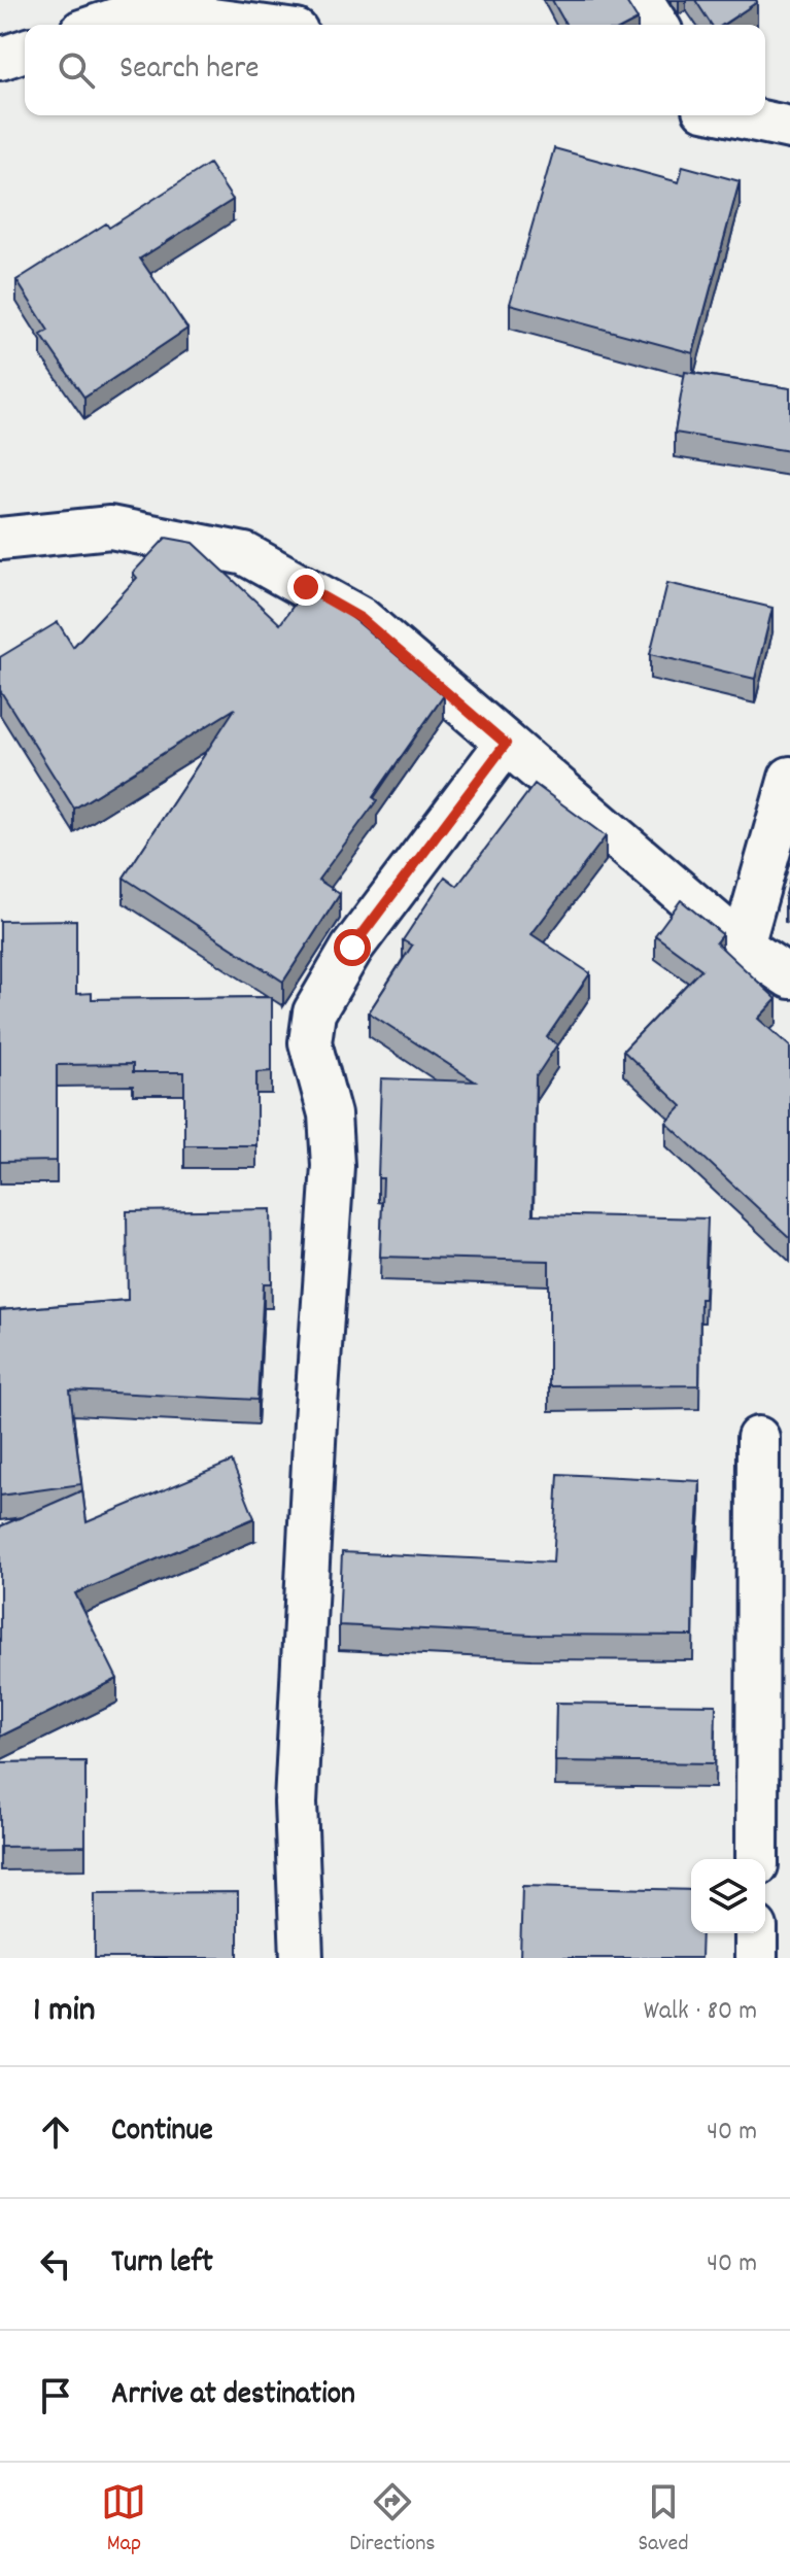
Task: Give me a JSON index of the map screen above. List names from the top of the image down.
{
  "page": {
    "search": "Search here",
    "heading": ["1 min", "Walk · 80 m"],
    "list": [
      ["Continue", "40 m"],
      ["Turn left", "40 m"],
      "Arrive at destination"
    ],
    "nav": ["Map", "Directions", "Saved"]
  }
}
